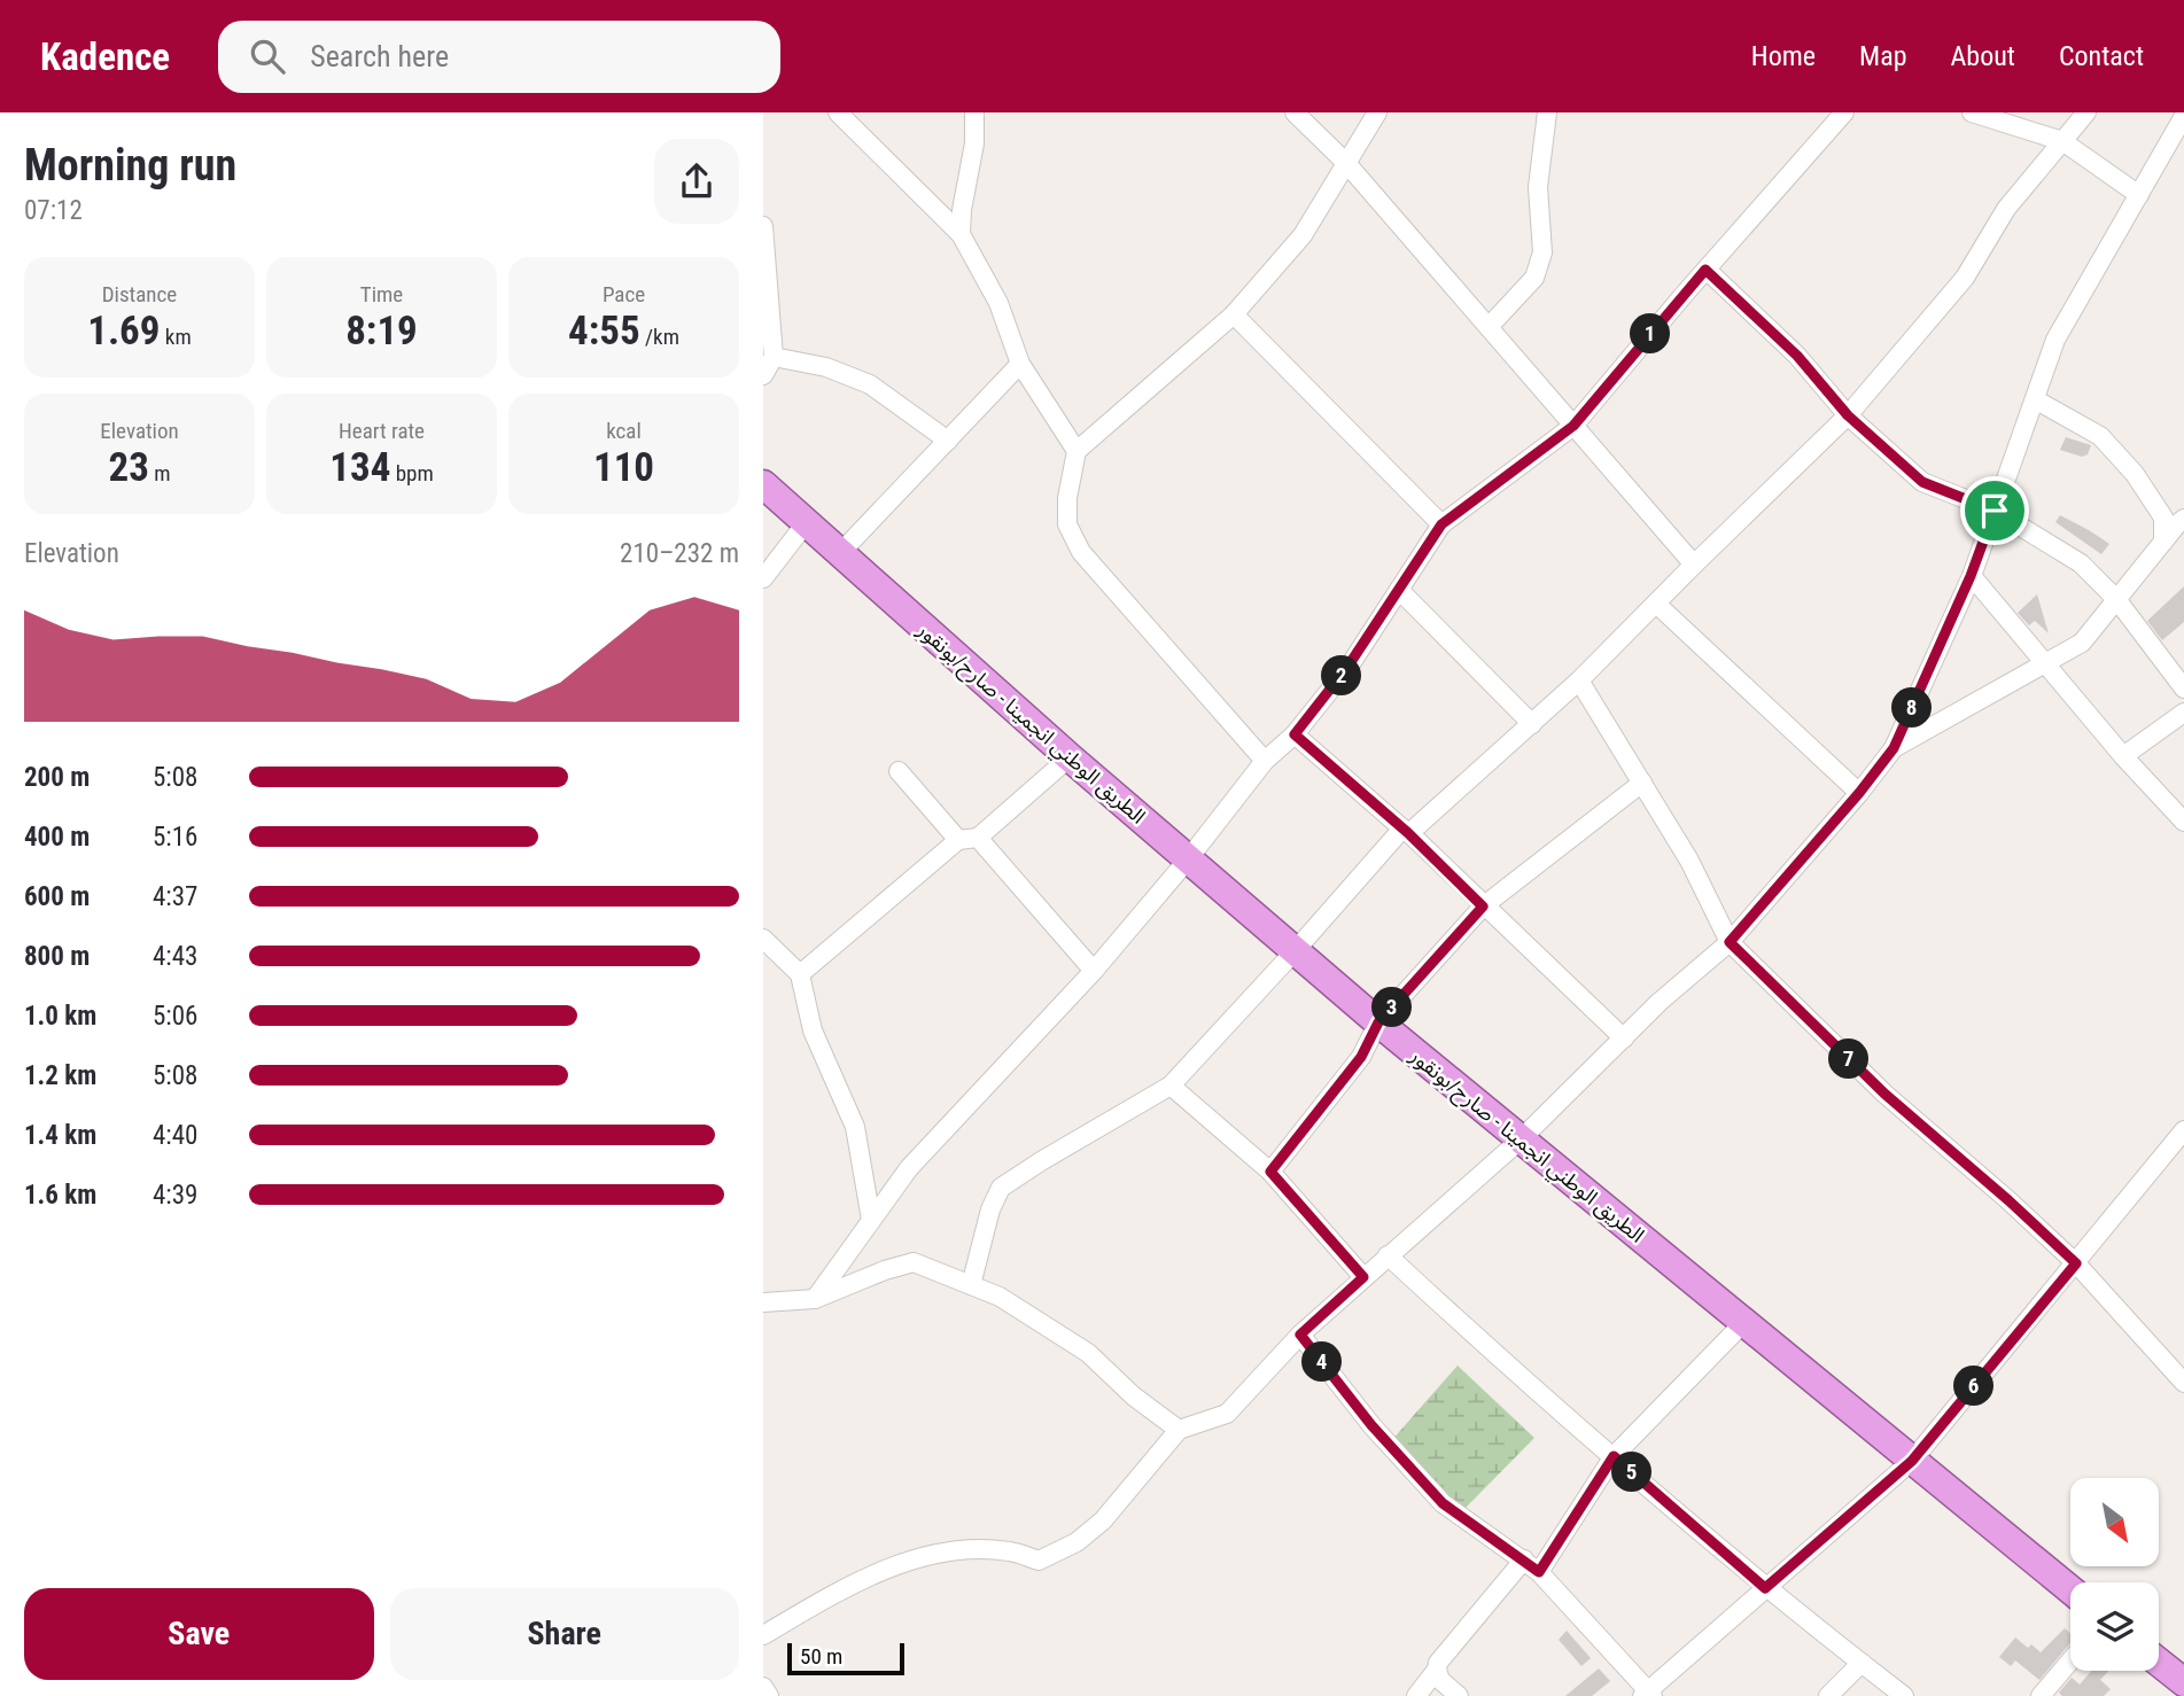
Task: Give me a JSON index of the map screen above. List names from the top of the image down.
{
  "streets": {
    "highway": ["الطريق الوطني انجمينا - صارح/بونقور"]
  },
  "scale_bar": "50 m",
  "north": "bottom right",
  "page": {
    "header": "Kadence",
    "search": "Search here",
    "nav": [
      "Home",
      "Map",
      "About",
      "Contact"
    ],
    "heading": ["Morning run", "07:12"],
    "stats": [
      ["Distance", "1.69 km"],
      ["Time", "8:19"],
      ["Pace", "4:55 /km"],
      ["Elevation", "23 m"],
      ["Heart rate", "134 bpm"],
      ["kcal", "110"]
    ],
    "pins": [
      "1",
      "2",
      "8",
      "3",
      "7",
      "4",
      "6",
      "5"
    ],
    "chart": ["Elevation", "210–232 m"],
    "list": [
      {
        "name": "200 m",
        "note": "5:08"
      },
      {
        "name": "400 m",
        "note": "5:16"
      },
      {
        "name": "600 m",
        "note": "4:37"
      },
      {
        "name": "800 m",
        "note": "4:43"
      },
      {
        "name": "1.0 km",
        "note": "5:06"
      },
      {
        "name": "1.2 km",
        "note": "5:08"
      },
      {
        "name": "1.4 km",
        "note": "4:40"
      },
      {
        "name": "1.6 km",
        "note": "4:39"
      }
    ],
    "buttons": ["Save", "Share"],
    "scale": "50 m"
  }
}
